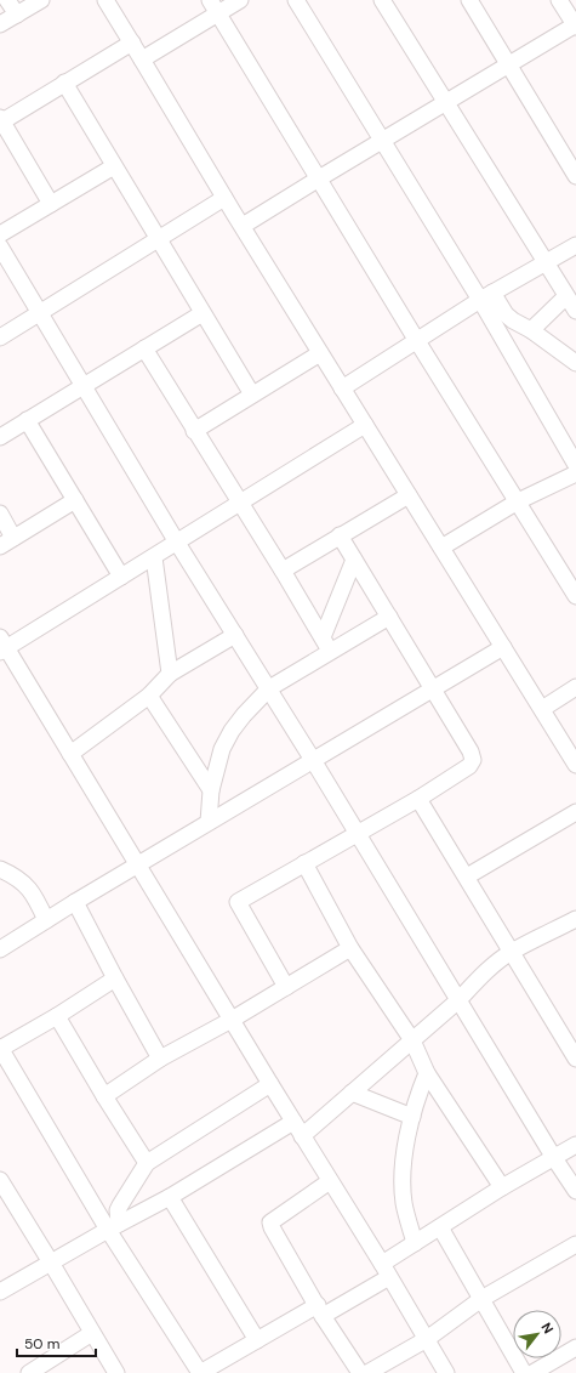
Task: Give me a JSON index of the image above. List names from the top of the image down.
{
  "scale_bar": "50 m",
  "north": "top right"
}
